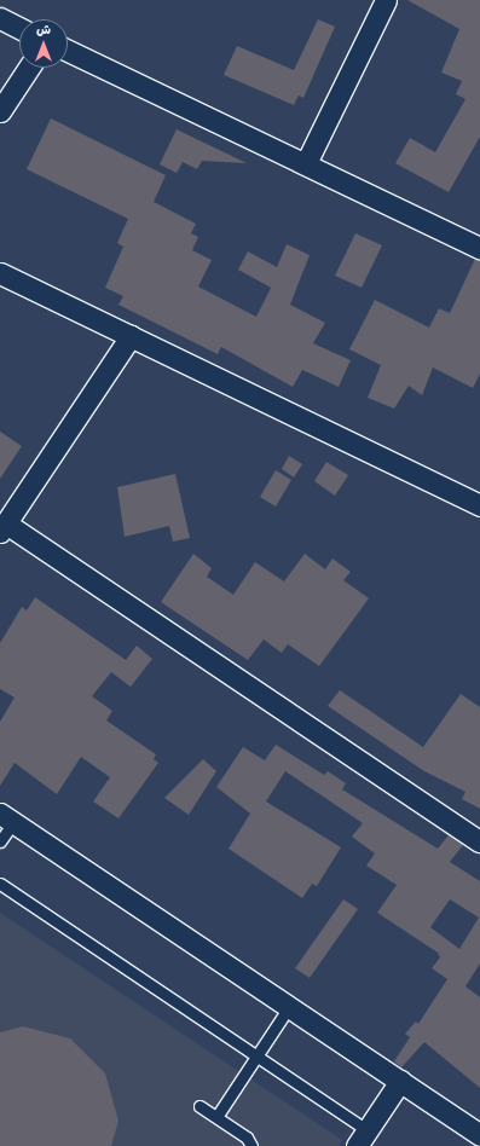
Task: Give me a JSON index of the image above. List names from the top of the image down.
{
  "north": "top"
}
